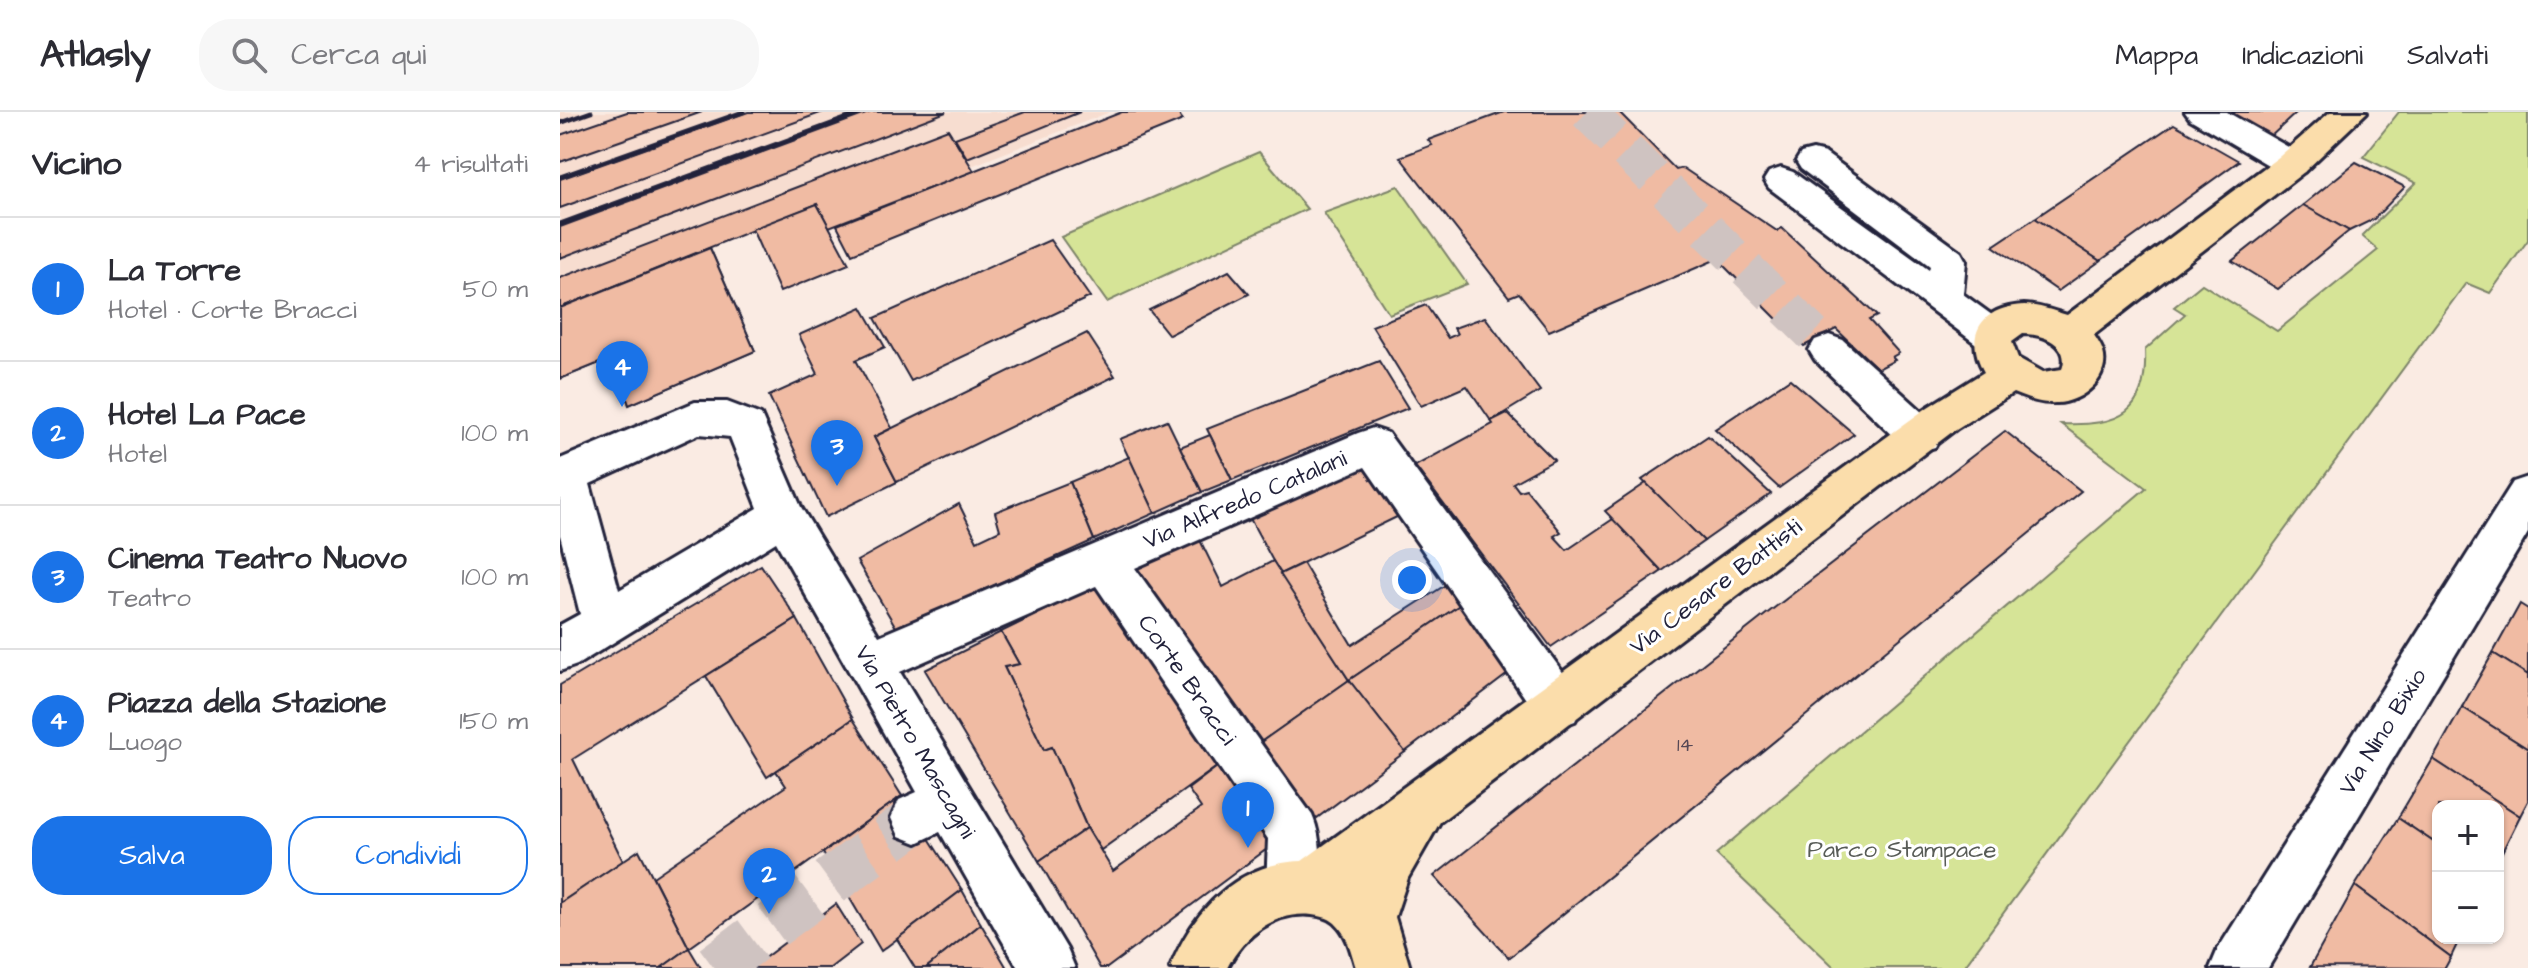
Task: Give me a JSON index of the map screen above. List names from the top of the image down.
{
  "streets": {
    "main road": ["Via Cesare Battisti"],
    "street": [
      "Via Alfredo Catalani",
      "Corte Bracci",
      "Via Nino Bixio",
      "Via Pietro Mascagni"
    ]
  },
  "crossings": [
    ["Via Alfredo Catalani", "Via Cesare Battisti"],
    ["Via Alfredo Catalani", "Corte Bracci"],
    ["Via Alfredo Catalani", "Via Pietro Mascagni"],
    ["Via Cesare Battisti", "Corte Bracci"]
  ],
  "parks": ["Parco Stampace"],
  "house_numbers": ["14"],
  "page": {
    "header": "Atlasly",
    "search": "Cerca qui",
    "nav": ["Mappa", "Indicazioni", "Salvati"],
    "heading": ["Vicino", "4 risultati"],
    "list": [
      {
        "mark": "1",
        "name": "La Torre",
        "note": "Hotel · Corte Bracci",
        "value": "50 m"
      },
      {
        "mark": "2",
        "name": "Hotel La Pace",
        "note": "Hotel",
        "value": "100 m"
      },
      {
        "mark": "3",
        "name": "Cinema Teatro Nuovo",
        "note": "Teatro",
        "value": "100 m"
      },
      {
        "mark": "4",
        "name": "Piazza della Stazione",
        "note": "Luogo",
        "value": "150 m"
      }
    ],
    "pins": [
      "4",
      "3",
      "1",
      "2"
    ],
    "buttons": ["Salva", "Condividi"],
    "map_buttons": ["+", "−"]
  }
}
